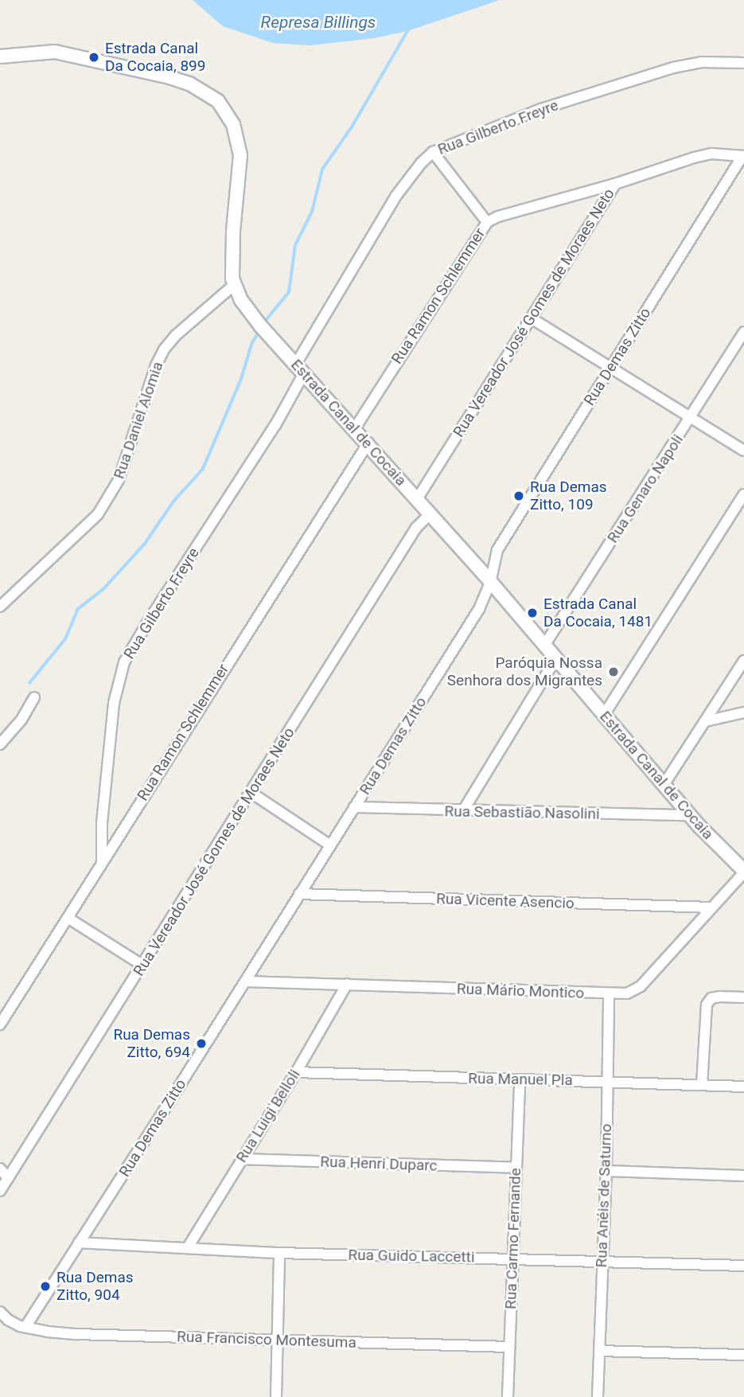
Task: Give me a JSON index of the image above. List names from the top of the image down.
{
  "streets": {
    "main road": ["Estrada Canal de Cocaia"],
    "street": [
      "Rua Gilberto Freyre",
      "Rua Ramon Schlemmer",
      "Rua Vereador José Gomes de Moraes Neto",
      "Rua Demas Zitto",
      "Rua Daniel Alomia",
      "Rua Genaro Napoli",
      "Rua Sebastião Nasolini",
      "Rua Vicente Asencio",
      "Rua Mário Montico",
      "Rua Manuel Pla",
      "Rua Luigi Belloli",
      "Rua Henri Duparc",
      "Rua Anéis de Saturno",
      "Rua Carmo Fernande",
      "Rua Guido Laccetti",
      "Rua Francisco Montesuma"
    ]
  },
  "crossings": [
    ["Rua Gilberto Freyre", "Rua Ramon Schlemmer"],
    ["Rua Gilberto Freyre", "Estrada Canal de Cocaia"],
    ["Rua Ramon Schlemmer", "Rua Vereador José Gomes de Moraes Neto"],
    ["Rua Ramon Schlemmer", "Estrada Canal de Cocaia"],
    ["Rua Vereador José Gomes de Moraes Neto", "Rua Demas Zitto"],
    ["Rua Vereador José Gomes de Moraes Neto", "Estrada Canal de Cocaia"],
    ["Rua Demas Zitto", "Estrada Canal de Cocaia"],
    ["Rua Demas Zitto", "Rua Sebastião Nasolini"],
    ["Rua Demas Zitto", "Rua Vicente Asencio"],
    ["Rua Demas Zitto", "Rua Mário Montico"],
    ["Rua Demas Zitto", "Rua Guido Laccetti"],
    ["Rua Demas Zitto", "Rua Francisco Montesuma"],
    ["Rua Daniel Alomia", "Estrada Canal de Cocaia"],
    ["Estrada Canal de Cocaia", "Rua Genaro Napoli"],
    ["Estrada Canal de Cocaia", "Rua Sebastião Nasolini"],
    ["Estrada Canal de Cocaia", "Rua Mário Montico"],
    ["Rua Vicente Asencio", "Rua Mário Montico"],
    ["Rua Mário Montico", "Rua Luigi Belloli"],
    ["Rua Mário Montico", "Rua Anéis de Saturno"],
    ["Rua Manuel Pla", "Rua Luigi Belloli"],
    ["Rua Manuel Pla", "Rua Anéis de Saturno"],
    ["Rua Manuel Pla", "Rua Carmo Fernande"],
    ["Rua Luigi Belloli", "Rua Henri Duparc"],
    ["Rua Luigi Belloli", "Rua Guido Laccetti"],
    ["Rua Henri Duparc", "Rua Carmo Fernande"],
    ["Rua Anéis de Saturno", "Rua Guido Laccetti"],
    ["Rua Carmo Fernande", "Rua Guido Laccetti"],
    ["Rua Carmo Fernande", "Rua Francisco Montesuma"]
  ],
  "water": ["Represa Billings"],
  "places": [
    "Estrada Canal Da Cocaia, 899",
    "Rua Demas Zitto, 109",
    "Estrada Canal Da Cocaia, 1481",
    "Paróquia Nossa Senhora dos Migrantes",
    "Rua Demas Zitto, 694",
    "Rua Demas Zitto, 904"
  ]
}
